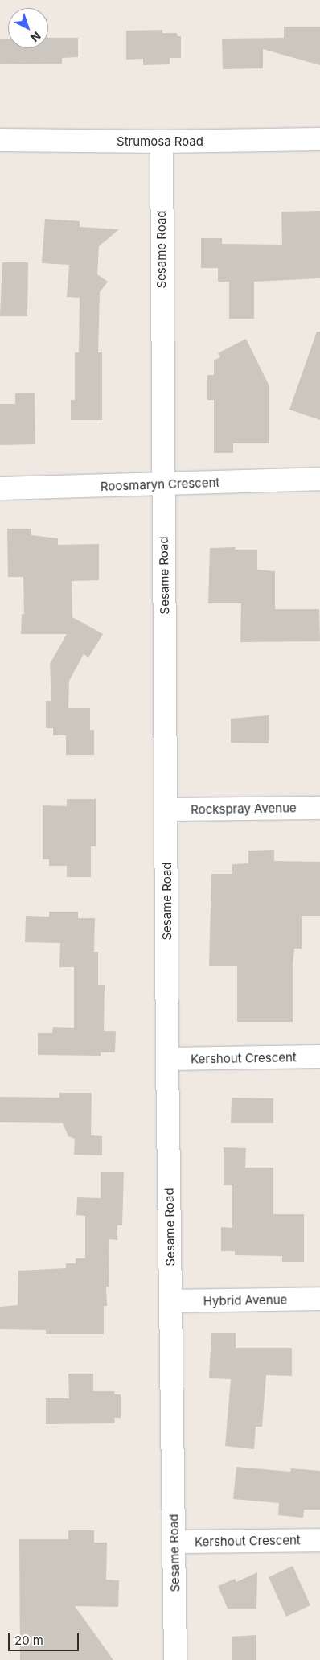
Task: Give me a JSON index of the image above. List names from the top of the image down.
{
  "streets": {
    "street": [
      "Strumosa Road",
      "Sesame Road",
      "Roosmaryn Crescent",
      "Rockspray Avenue",
      "Kershout Crescent",
      "Hybrid Avenue"
    ]
  },
  "crossings": [
    ["Strumosa Road", "Sesame Road"],
    ["Sesame Road", "Roosmaryn Crescent"],
    ["Sesame Road", "Rockspray Avenue"],
    ["Sesame Road", "Kershout Crescent"],
    ["Sesame Road", "Hybrid Avenue"]
  ],
  "scale_bar": "20 m",
  "north": "bottom right"
}
